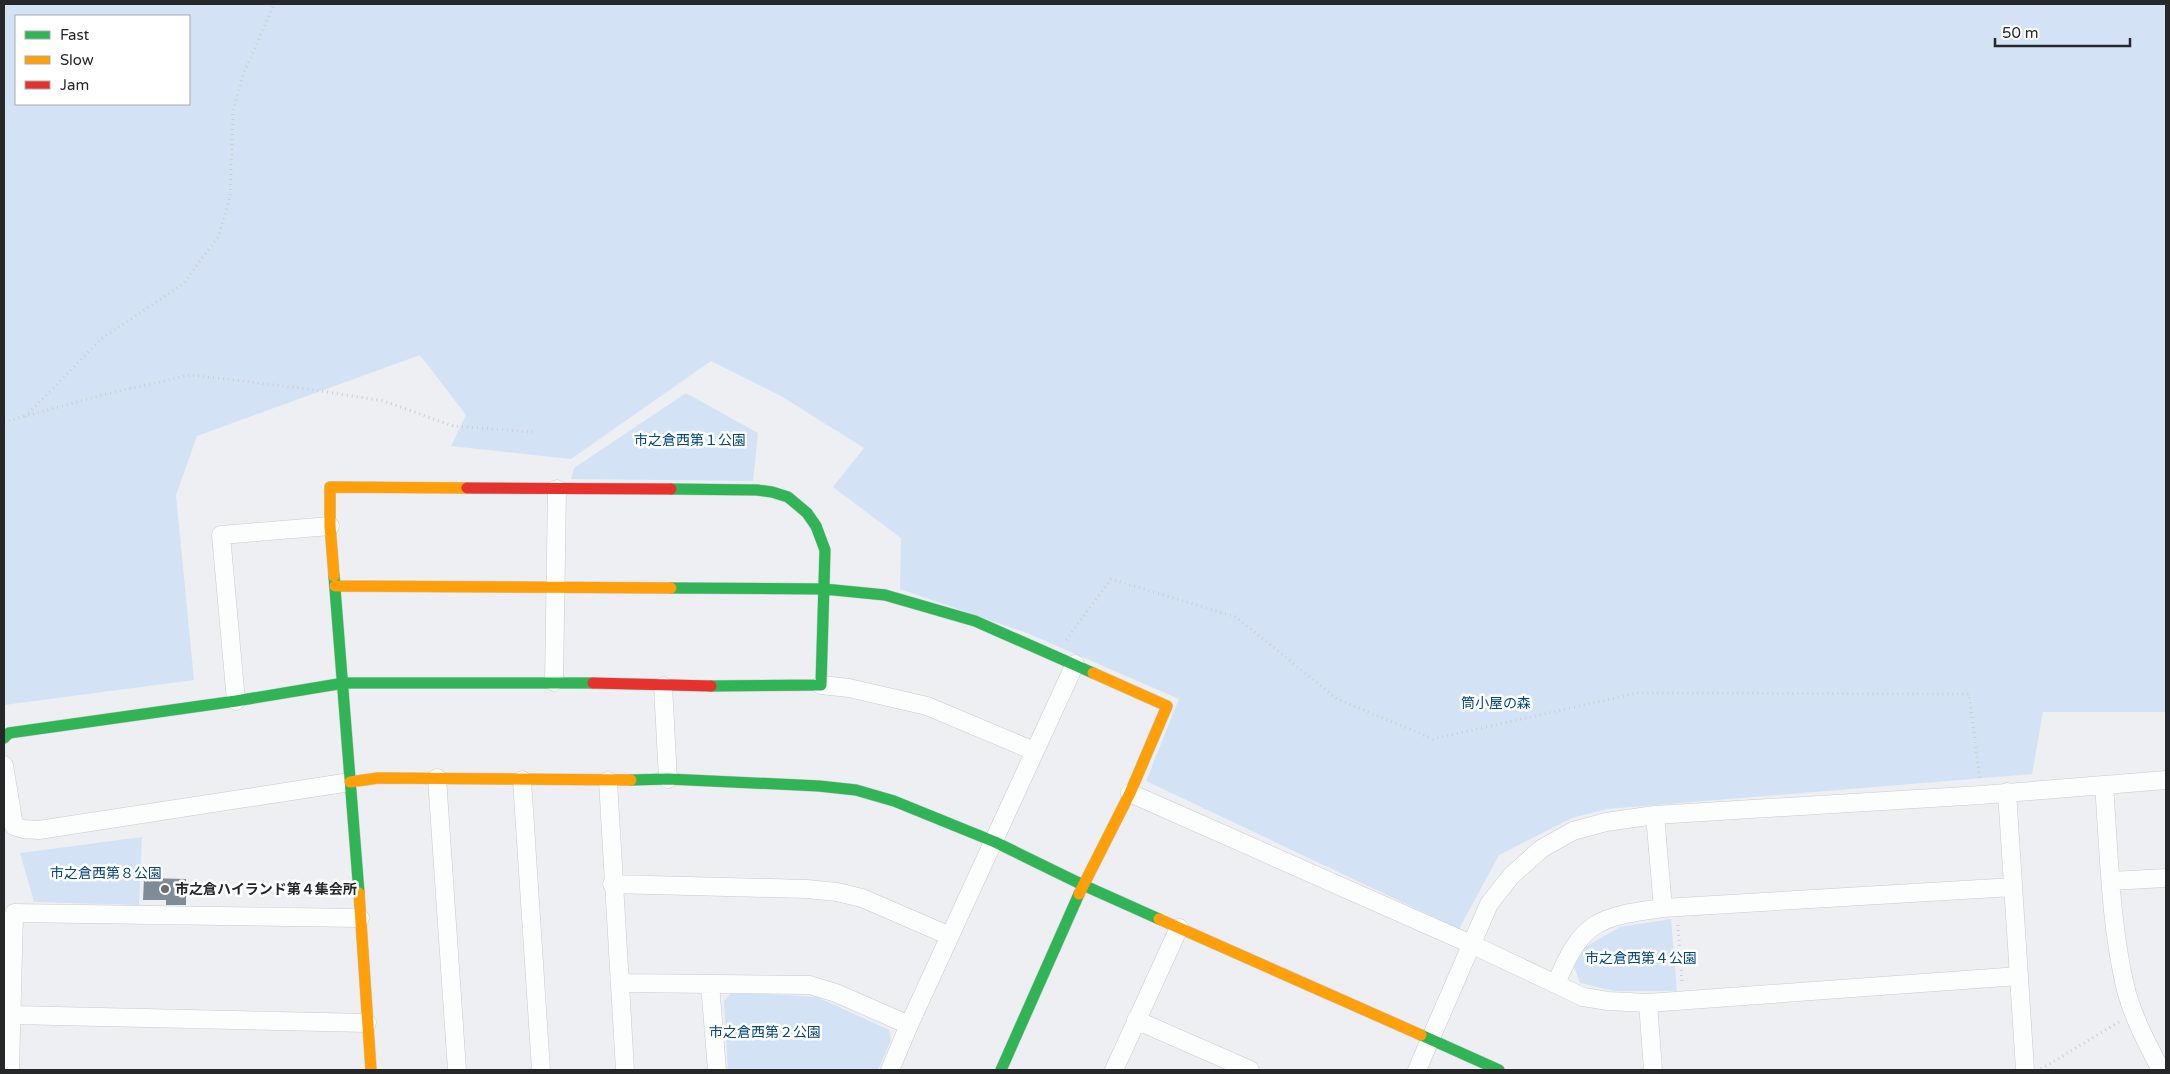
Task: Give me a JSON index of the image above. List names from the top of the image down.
{
  "parks": [
    "市之倉西第１公園",
    "筒小屋の森",
    "市之倉西第８公園",
    "市之倉西第４公園",
    "市之倉西第２公園"
  ],
  "places": ["市之倉ハイランド第４集会所"],
  "legend": ["Fast", "Slow", "Jam"],
  "scale_bar": "50 m"
}
